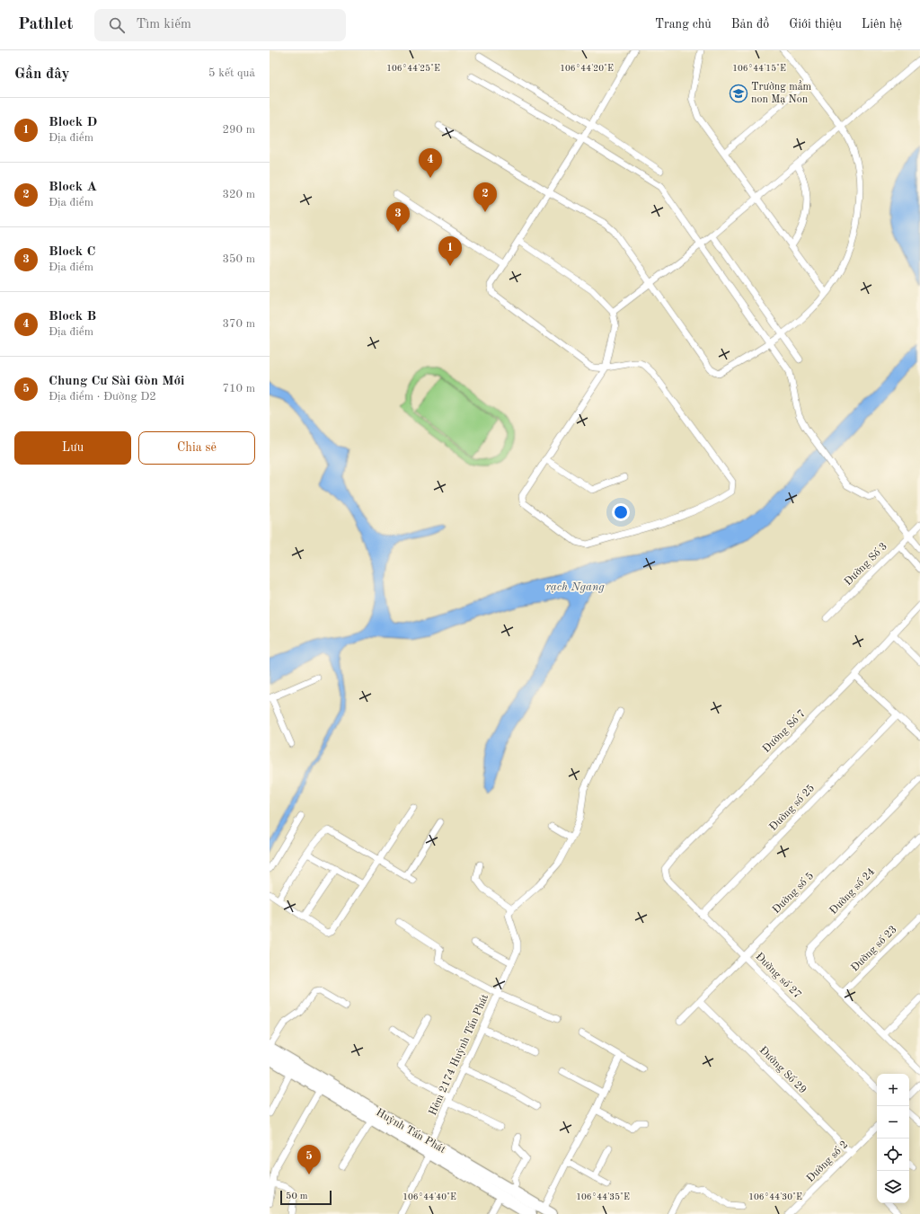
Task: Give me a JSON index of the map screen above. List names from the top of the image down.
{
  "streets": {
    "main road": ["Huỳnh Tấn Phát"],
    "street": [
      "Đường Số 3",
      "Đường Số 7",
      "Đường số 25",
      "Đường số 24",
      "Đường số 5",
      "Đường số 23",
      "Đường số 27",
      "Hẻm 2174 Huỳnh Tấn Phát",
      "Đường Số 29",
      "Đường số 2"
    ]
  },
  "crossings": [
    ["Đường Số 7", "Đường số 27"],
    ["Đường số 25", "Đường số 27"],
    ["Đường số 24", "Đường số 23"],
    ["Đường số 5", "Đường số 27"],
    ["Đường số 5", "Đường Số 29"],
    ["Hẻm 2174 Huỳnh Tấn Phát", "Huỳnh Tấn Phát"],
    ["Đường Số 29", "Đường số 2"]
  ],
  "water": ["rạch Ngang"],
  "places": {
    "school or university": ["Trường mầm non Mạ Non"]
  },
  "scale_bar": "50 m",
  "page": {
    "header": "Pathlet",
    "search": "Tìm kiếm",
    "nav": [
      "Trang chủ",
      "Bản đồ",
      "Giới thiệu",
      "Liên hệ"
    ],
    "heading": ["Gần đây", "5 kết quả"],
    "list": [
      {
        "mark": "1",
        "name": "Block D",
        "note": "Địa điểm",
        "value": "290 m"
      },
      {
        "mark": "2",
        "name": "Block A",
        "note": "Địa điểm",
        "value": "320 m"
      },
      {
        "mark": "3",
        "name": "Block C",
        "note": "Địa điểm",
        "value": "350 m"
      },
      {
        "mark": "4",
        "name": "Block B",
        "note": "Địa điểm",
        "value": "370 m"
      },
      {
        "mark": "5",
        "name": "Chung Cư Sài Gòn Mới",
        "note": "Địa điểm · Đường D2",
        "value": "710 m"
      }
    ],
    "pins": [
      "4",
      "2",
      "3",
      "1",
      "5"
    ],
    "buttons": ["Lưu", "Chia sẻ"],
    "map_buttons": ["+", "−"],
    "scale": "50 m"
  },
  "coordinates": [
    "106°44'25\"E",
    "106°44'20\"E",
    "106°44'15\"E",
    "106°44'40\"E",
    "106°44'35\"E",
    "106°44'30\"E"
  ]
}
